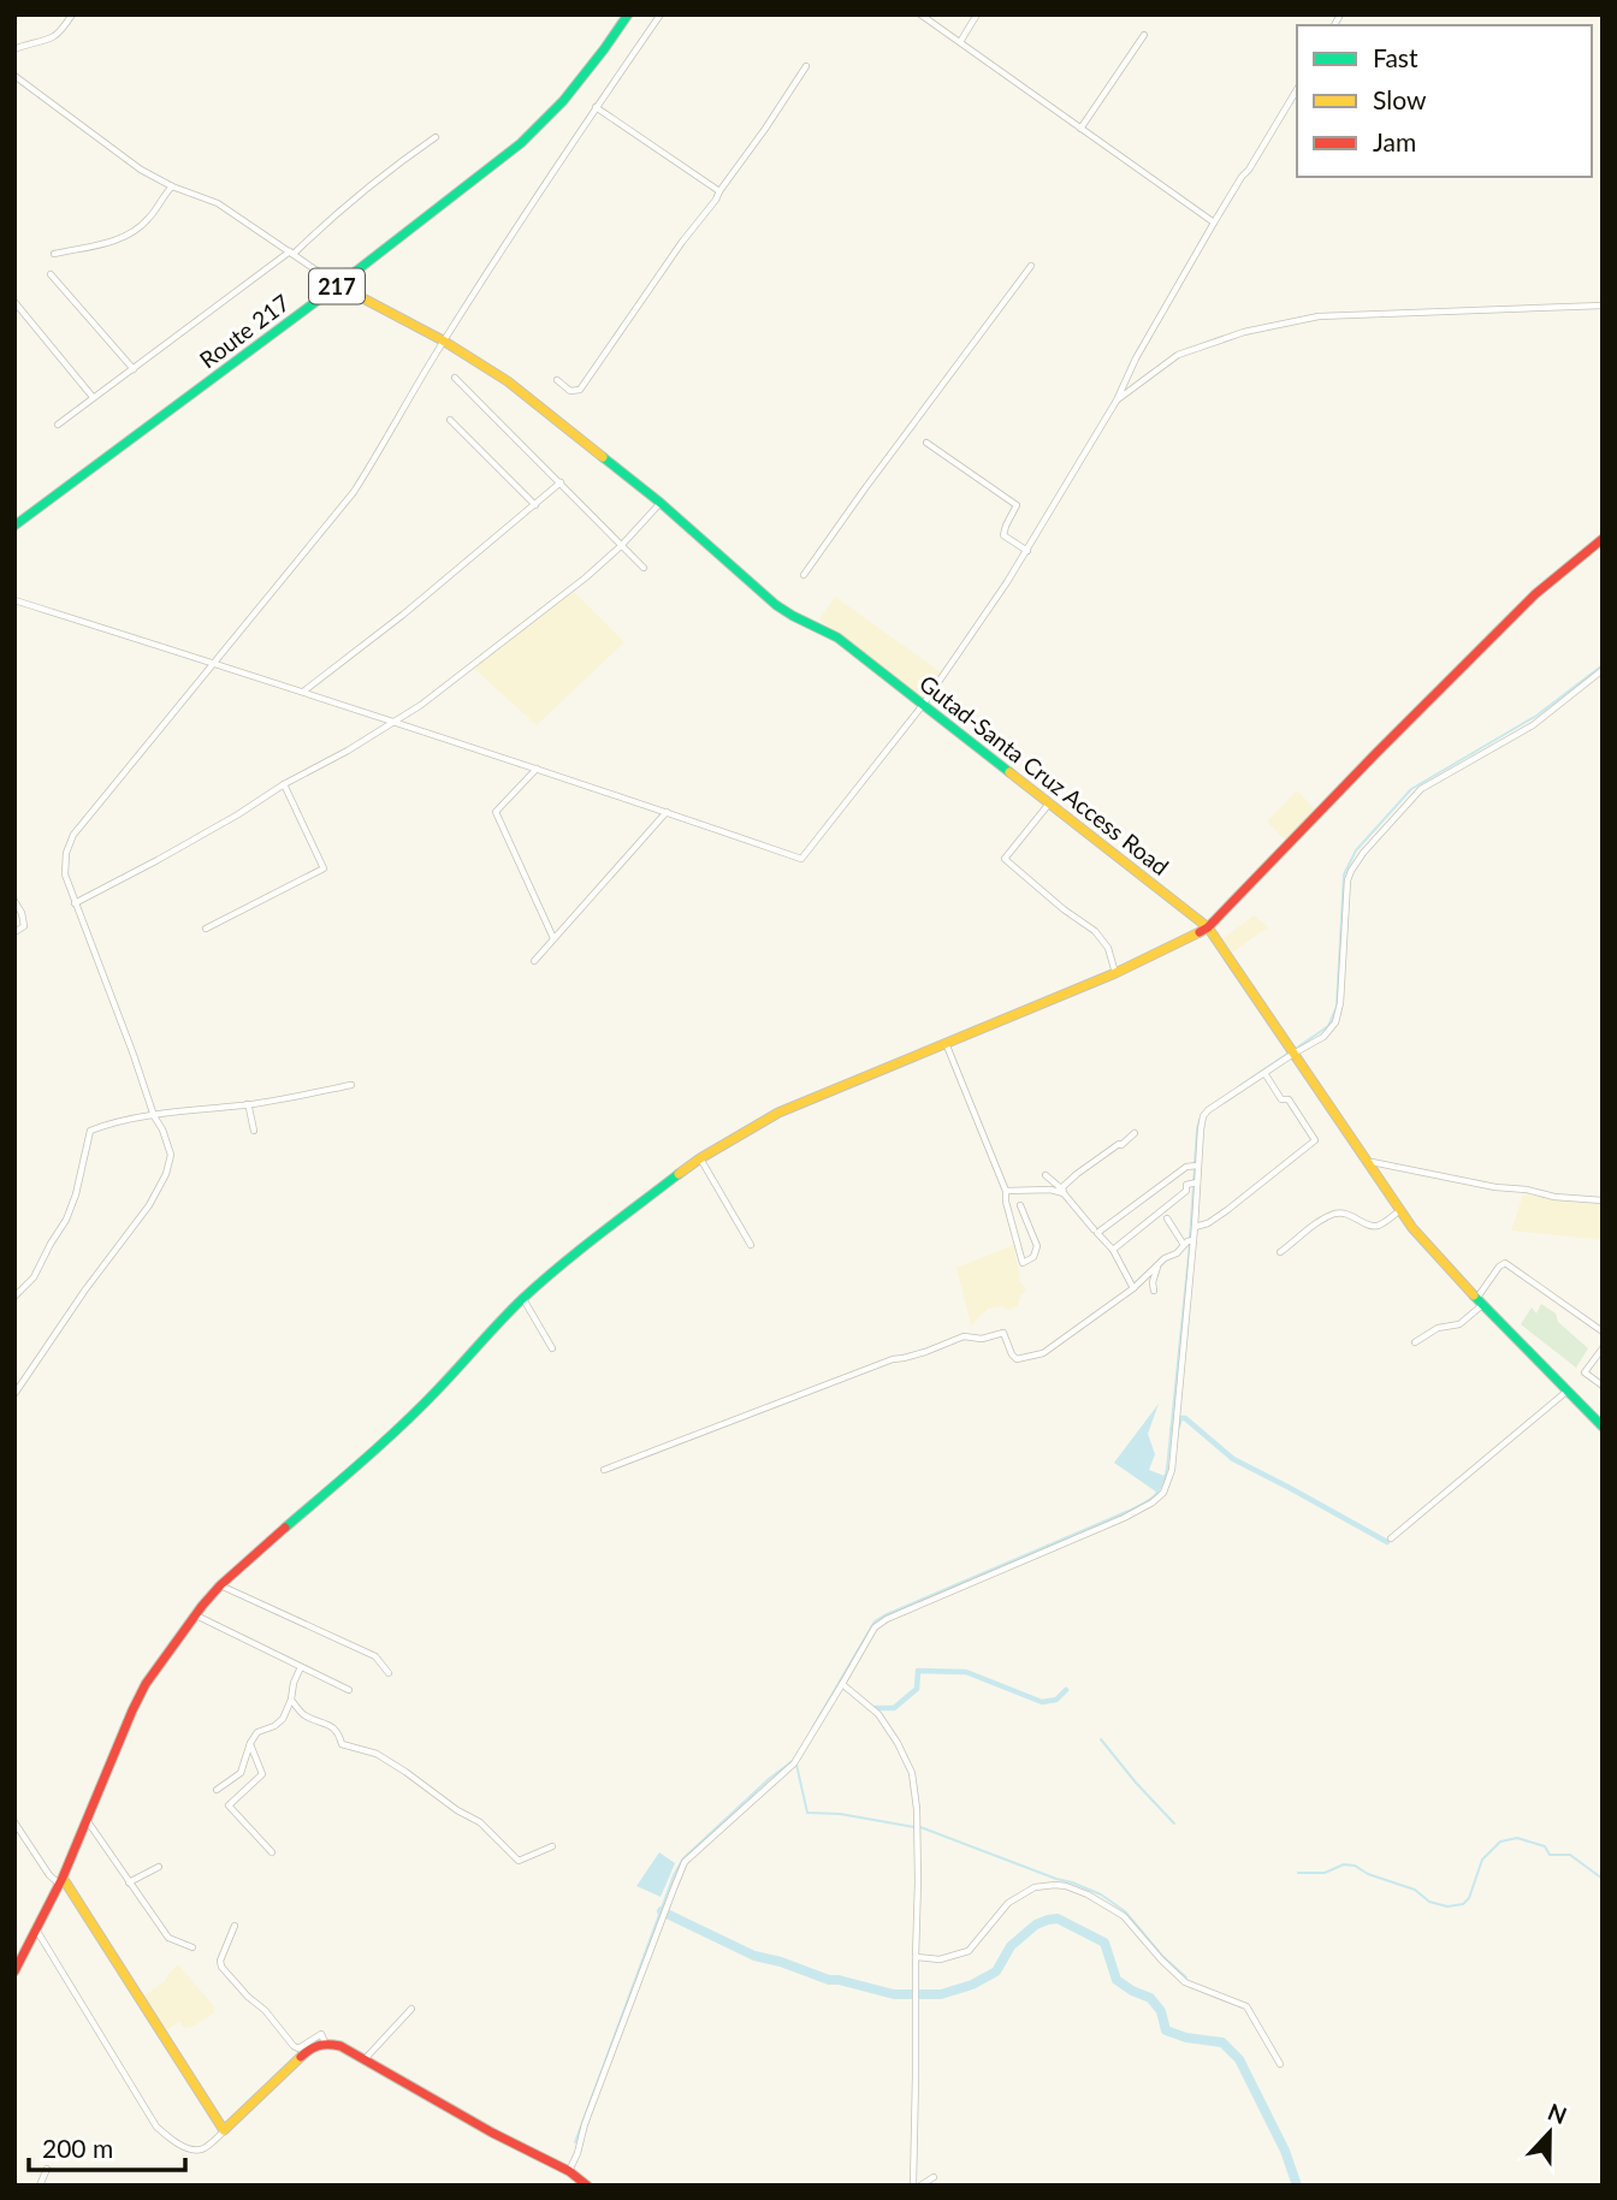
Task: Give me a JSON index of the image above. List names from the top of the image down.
{
  "streets": {
    "street": ["217", "Route 217", "Gutad-Santa Cruz Access Road"]
  },
  "crossings": [
    ["Route 217", "Gutad-Santa Cruz Access Road"]
  ],
  "legend": ["Fast", "Slow", "Jam"],
  "scale_bar": "200 m",
  "north": "top"
}
